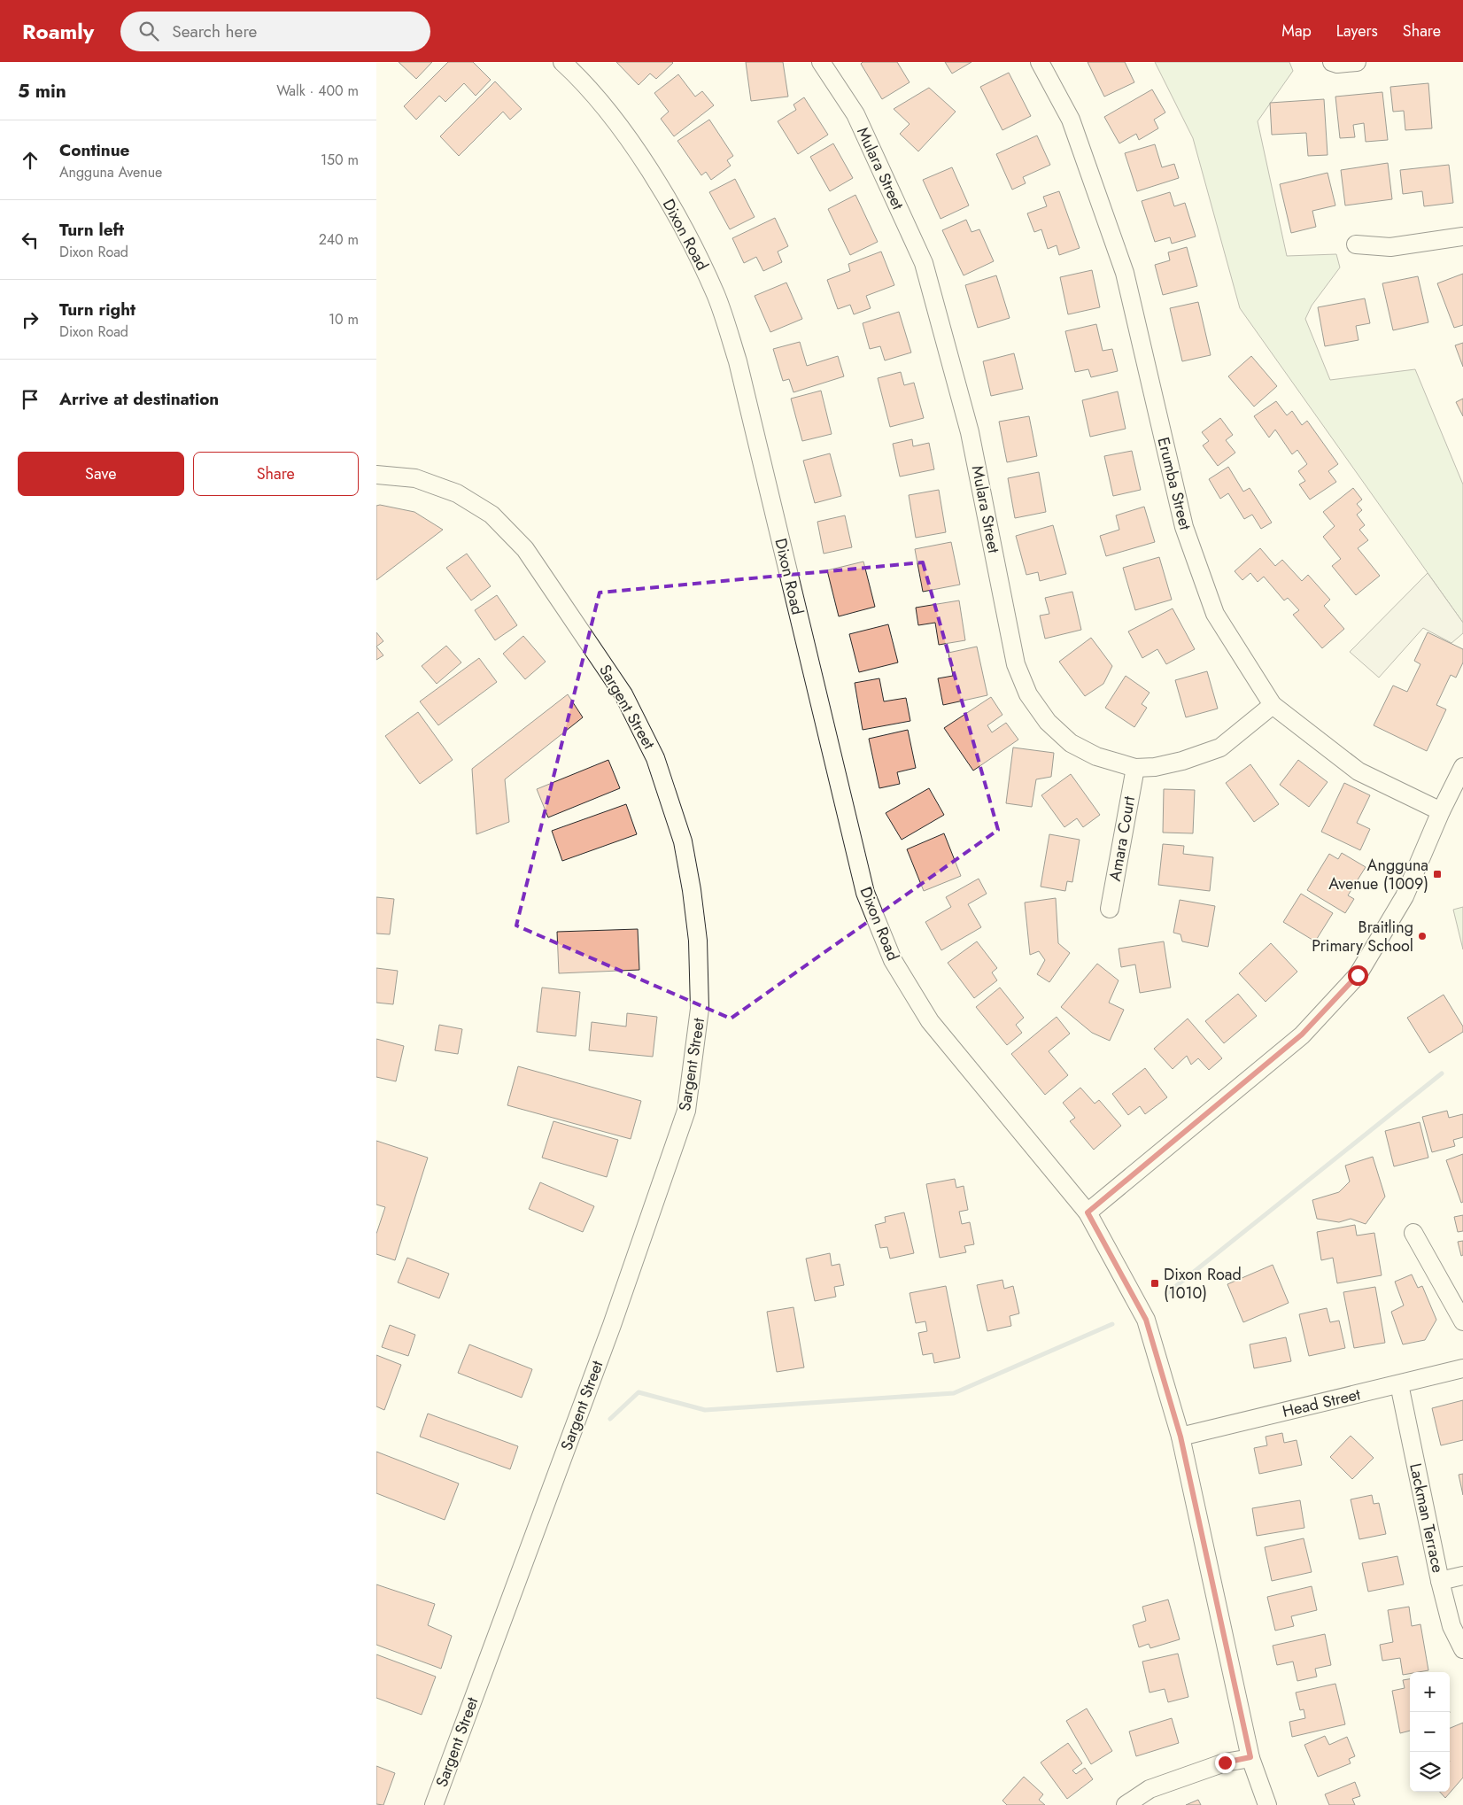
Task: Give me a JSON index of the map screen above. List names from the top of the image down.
{
  "streets": {
    "street": [
      "Mulara Street",
      "Dixon Road",
      "Erumba Street",
      "Sargent Street",
      "Amara Court",
      "Head Street",
      "Lackman Terrace"
    ]
  },
  "crossings": [
    ["Mulara Street", "Erumba Street"],
    ["Mulara Street", "Amara Court"],
    ["Dixon Road", "Head Street"],
    ["Head Street", "Lackman Terrace"]
  ],
  "places": {
    "transit": ["Angguna Avenue (1009)", "Dixon Road (1010)"],
    "other": ["Braitling Primary School"]
  },
  "page": {
    "header": "Roamly",
    "search": "Search here",
    "nav": ["Map", "Layers", "Share"],
    "heading": ["5 min", "Walk · 400 m"],
    "list": [
      ["Continue", "Angguna Avenue", "150 m"],
      ["Turn left", "Dixon Road", "240 m"],
      ["Turn right", "Dixon Road", "10 m"],
      "Arrive at destination"
    ],
    "buttons": ["Save", "Share"],
    "map_buttons": ["+", "−"]
  }
}
